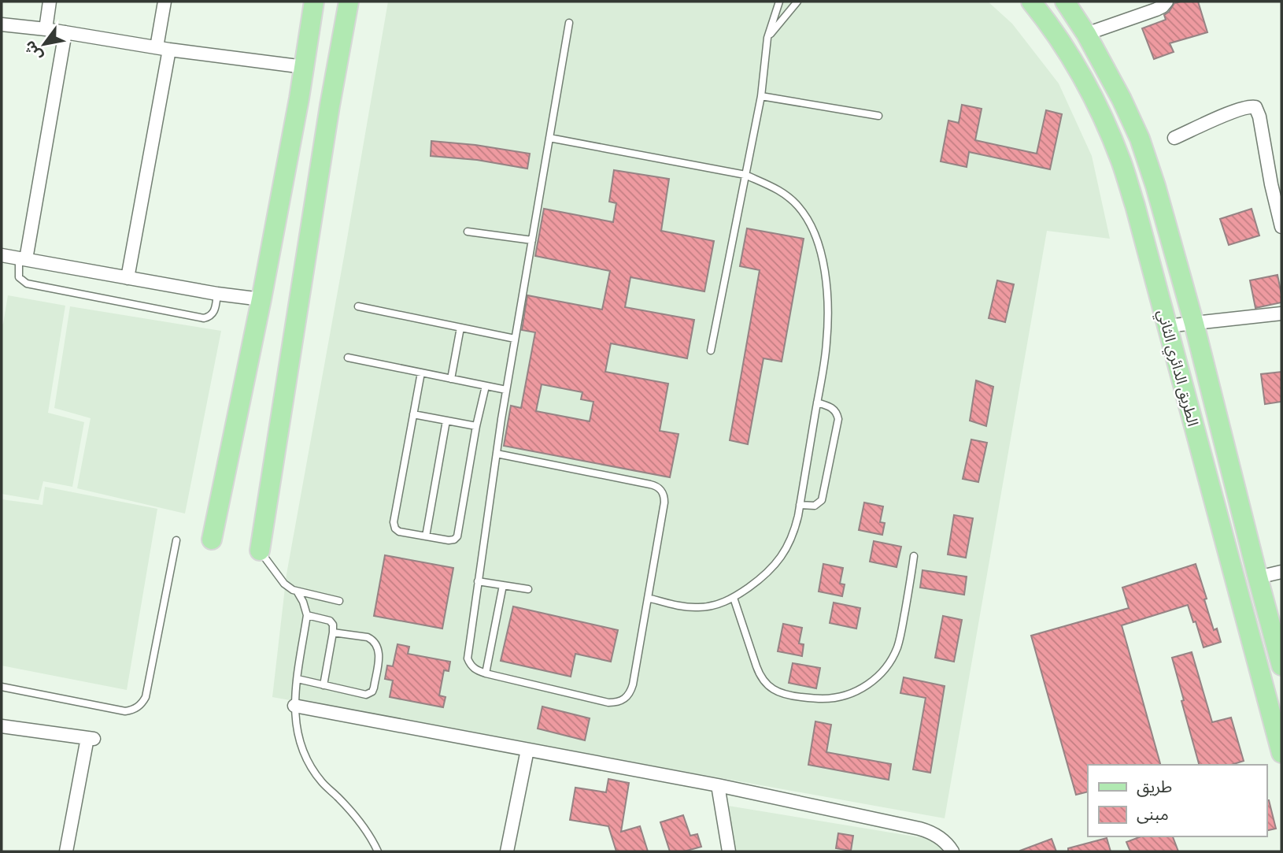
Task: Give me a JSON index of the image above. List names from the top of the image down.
{
  "streets": {
    "main road": ["الطريق الدائري الثاني"]
  },
  "legend": ["طريق", "مبنى"],
  "north": "bottom left"
}
